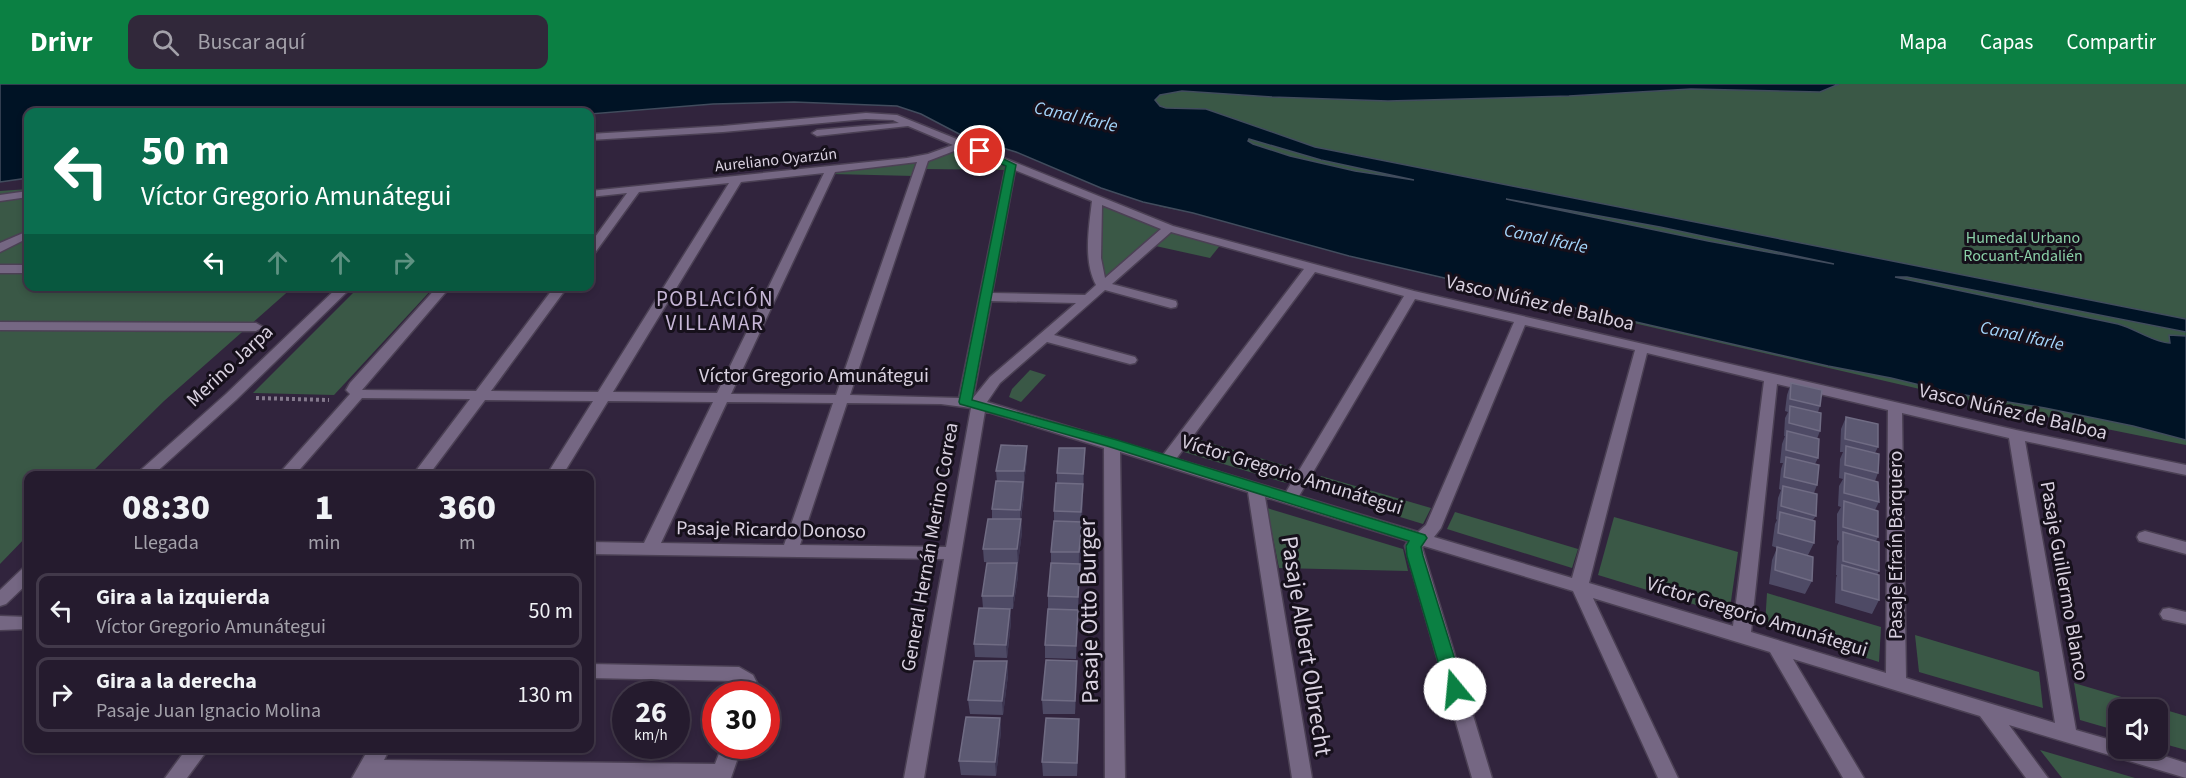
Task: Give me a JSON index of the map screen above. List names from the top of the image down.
{
  "streets": {
    "street": [
      "Aureliano Oyarzún",
      "Vasco Núñez de Balboa",
      "Merino Jarpa",
      "Víctor Gregorio Amunátegui",
      "Pasaje Ricardo Donoso",
      "Pasaje Efraín Barquero",
      "General Hernán Merino Correa",
      "Pasaje Guillermo Blanco",
      "Pasaje Otto Burger",
      "Pasaje Albert Olbrecht"
    ]
  },
  "crossings": [
    ["Aureliano Oyarzún", "Vasco Núñez de Balboa"],
    ["Vasco Núñez de Balboa", "Pasaje Efraín Barquero"],
    ["Vasco Núñez de Balboa", "General Hernán Merino Correa"],
    ["Vasco Núñez de Balboa", "Pasaje Guillermo Blanco"],
    ["Víctor Gregorio Amunátegui", "Pasaje Efraín Barquero"],
    ["Víctor Gregorio Amunátegui", "General Hernán Merino Correa"],
    ["Víctor Gregorio Amunátegui", "Pasaje Guillermo Blanco"],
    ["Víctor Gregorio Amunátegui", "Pasaje Otto Burger"],
    ["Víctor Gregorio Amunátegui", "Pasaje Albert Olbrecht"],
    ["Pasaje Ricardo Donoso", "General Hernán Merino Correa"]
  ],
  "districts": ["POBLACIÓN VILLAMAR"],
  "water": ["Canal Ifarle"],
  "parks": ["Humedal Urbano Rocuant-Andalién"],
  "page": {
    "header": "Drivr",
    "search": "Buscar aquí",
    "nav": ["Mapa", "Capas", "Compartir"],
    "turn": ["50 m", "Víctor Gregorio Amunátegui"],
    "eta": [
      "08:30",
      "Llegada",
      "1",
      "min",
      "360",
      "m"
    ],
    "list": [
      {
        "name": "Gira a la izquierda",
        "note": "Víctor Gregorio Amunátegui",
        "value": "50 m"
      },
      {
        "name": "Gira a la derecha",
        "note": "Pasaje Juan Ignacio Molina",
        "value": "130 m"
      }
    ],
    "speed": "26 km/h",
    "limit": "30"
  }
}
